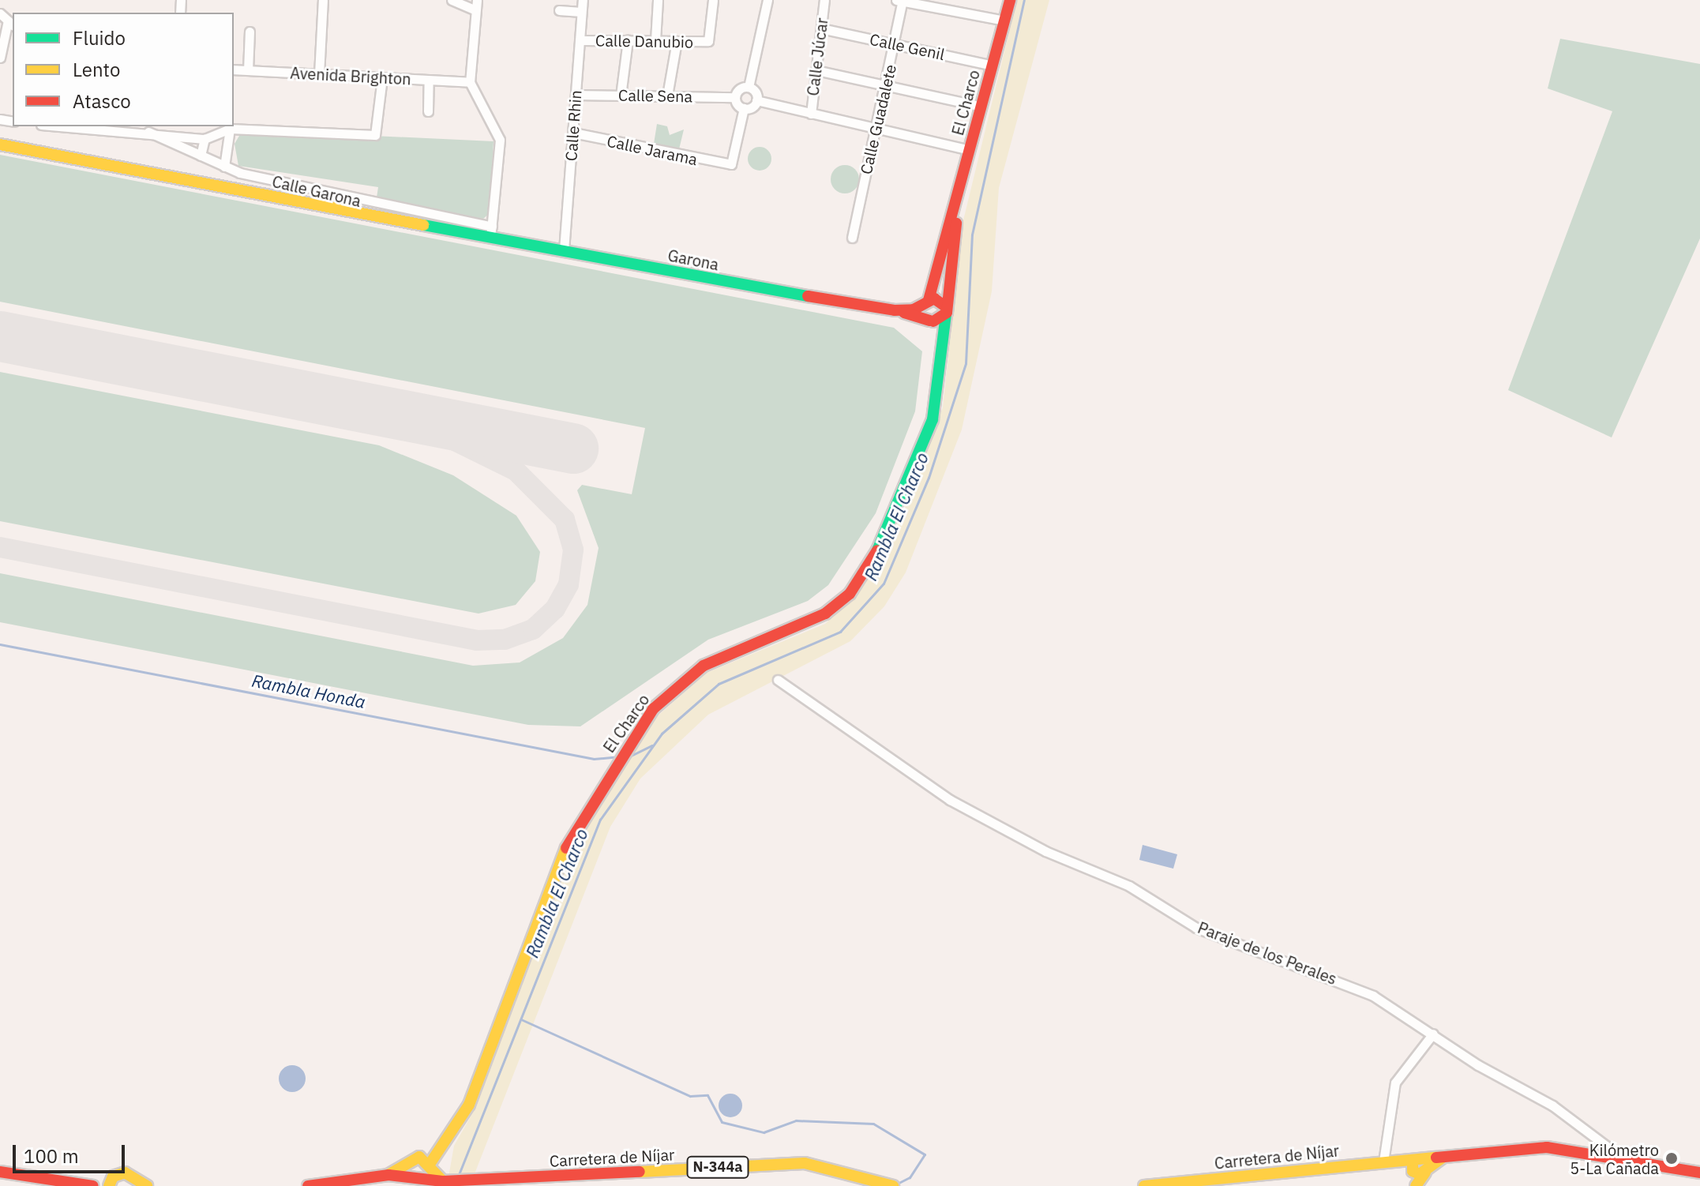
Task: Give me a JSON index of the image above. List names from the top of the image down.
{
  "streets": {
    "main road": [
      "El Charco",
      "Garona",
      "Carretera de Níjar",
      "N-344a"
    ],
    "street": [
      "Calle Danubio",
      "Calle Genil",
      "Calle Júcar",
      "Avenida Brighton",
      "Calle Sena",
      "Calle Guadalete",
      "Calle Rhin",
      "Calle Jarama",
      "Calle Garona",
      "Paraje de los Perales"
    ]
  },
  "crossings": [
    ["Calle Danubio", "Calle Rhin"],
    ["Calle Genil", "Calle Júcar"],
    ["Calle Genil", "El Charco"],
    ["Calle Genil", "Calle Guadalete"],
    ["Calle Sena", "Calle Rhin"],
    ["El Charco", "Carretera de Níjar"],
    ["Calle Rhin", "Calle Jarama"],
    ["Calle Rhin", "Garona"],
    ["Calle Garona", "Garona"]
  ],
  "water": ["Rambla El Charco", "Rambla Honda"],
  "places": ["Kilómetro 5-La Cañada"],
  "legend": ["Fluido", "Lento", "Atasco"],
  "scale_bar": "100 m"
}
